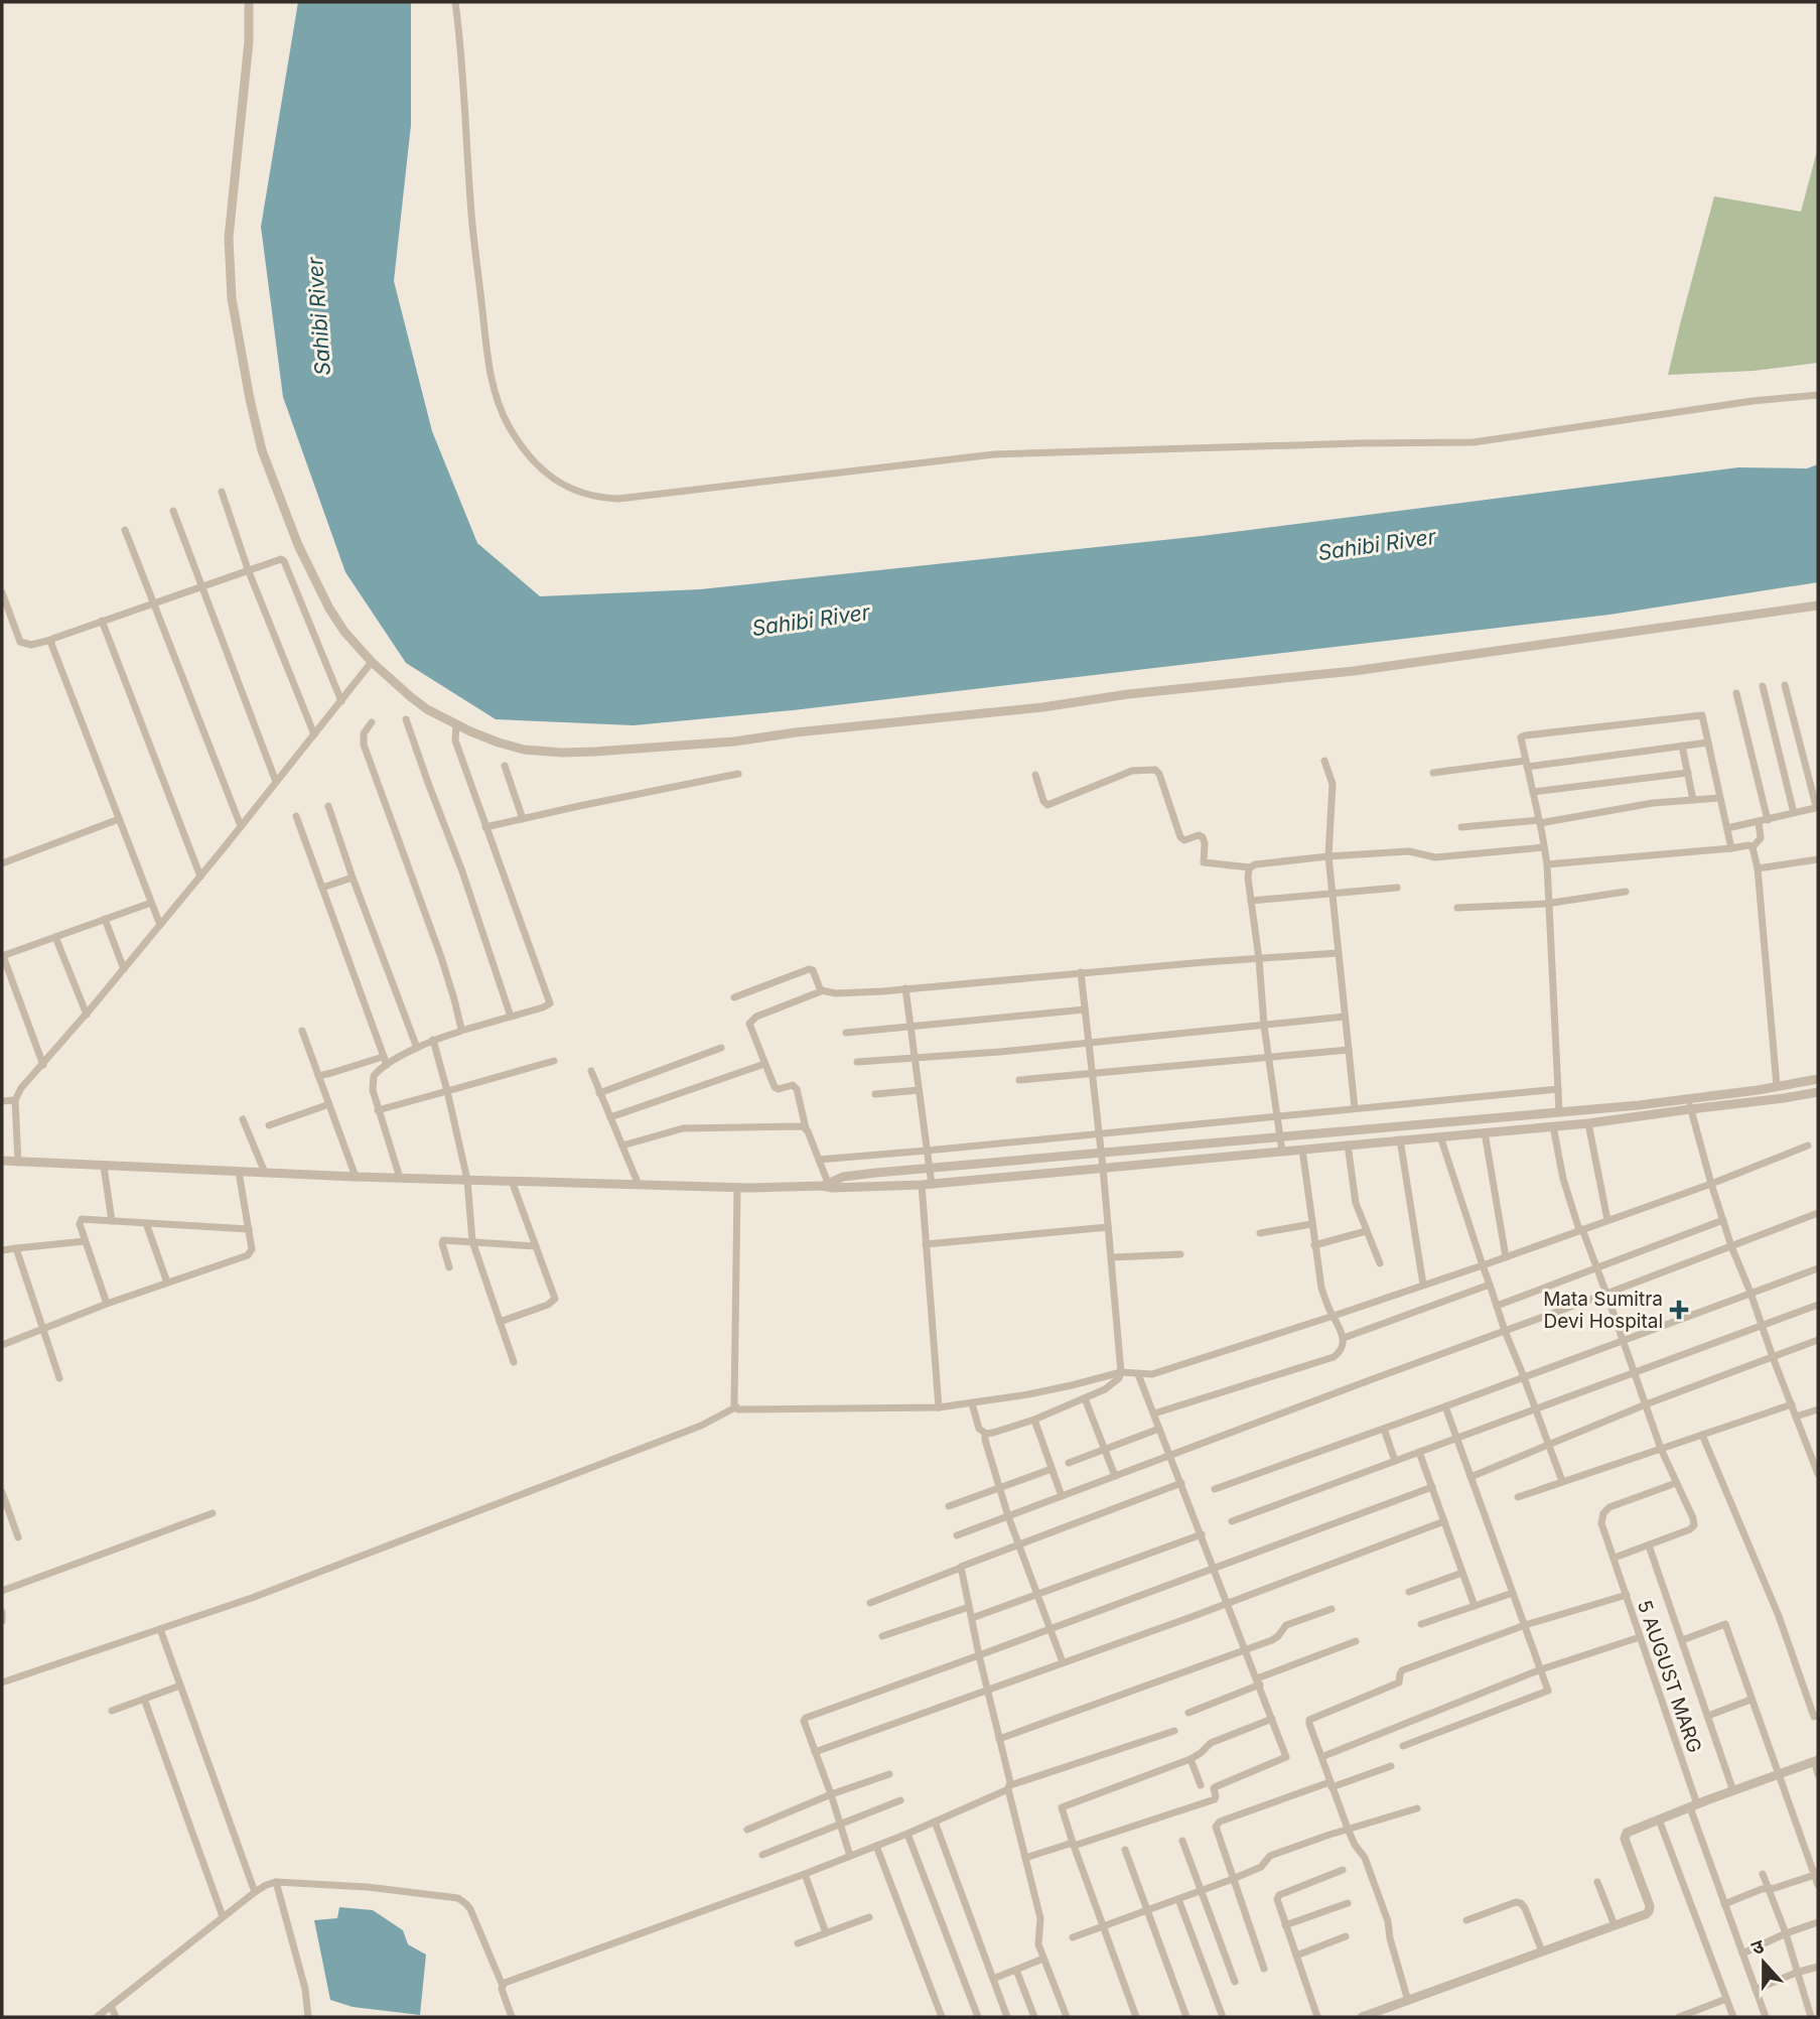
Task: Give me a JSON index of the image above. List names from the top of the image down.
{
  "streets": {
    "street": ["5 AUGUST MARG"]
  },
  "water": ["Sahibi River"],
  "places": {
    "health": ["Mata Sumitra Devi Hospital"]
  },
  "north": "top"
}
